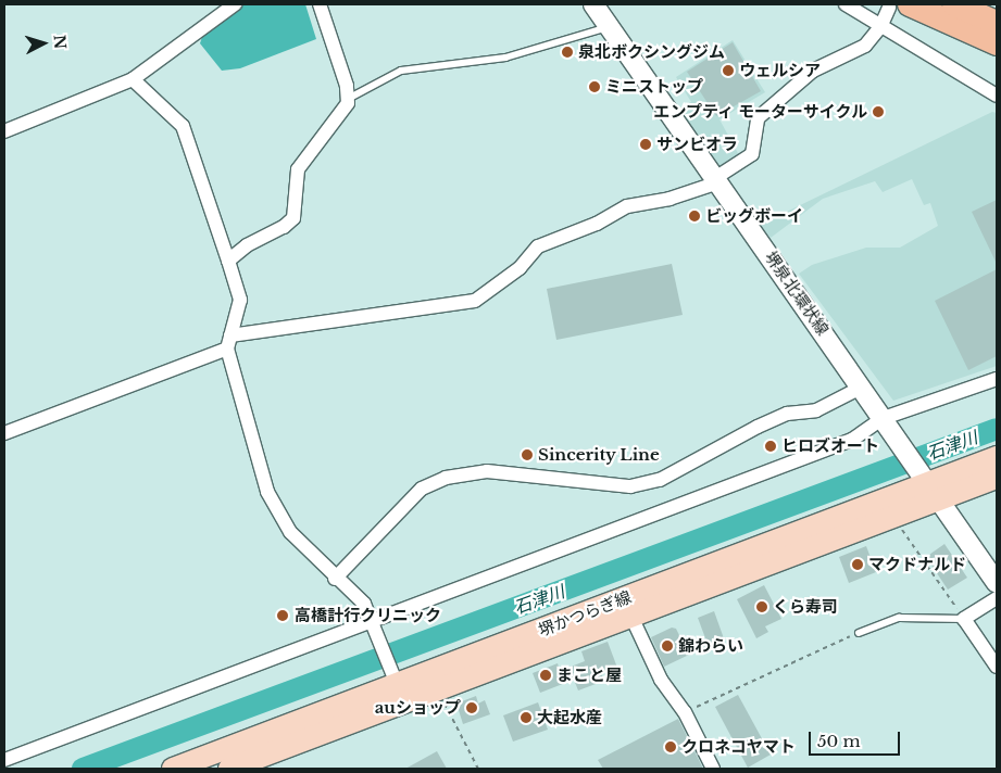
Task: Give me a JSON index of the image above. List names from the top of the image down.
{
  "streets": {
    "main road": ["堺泉北環状線", "堺かつらぎ線"]
  },
  "crossings": [
    ["堺泉北環状線", "堺かつらぎ線"]
  ],
  "water": ["石津川"],
  "places": [
    "泉北ボクシングジム",
    "ウェルシア",
    "ミニストップ",
    "エンプティ モーターサイクル",
    "サンビオラ",
    "ビッグボーイ",
    "ヒロズオート",
    "Sincerity Line",
    "マクドナルド",
    "くら寿司",
    "高橋計行クリニック",
    "錦わらい",
    "まこと屋",
    "auショップ",
    "大起水産",
    "クロネコヤマト"
  ],
  "scale_bar": "50 m",
  "north": "right"
}
